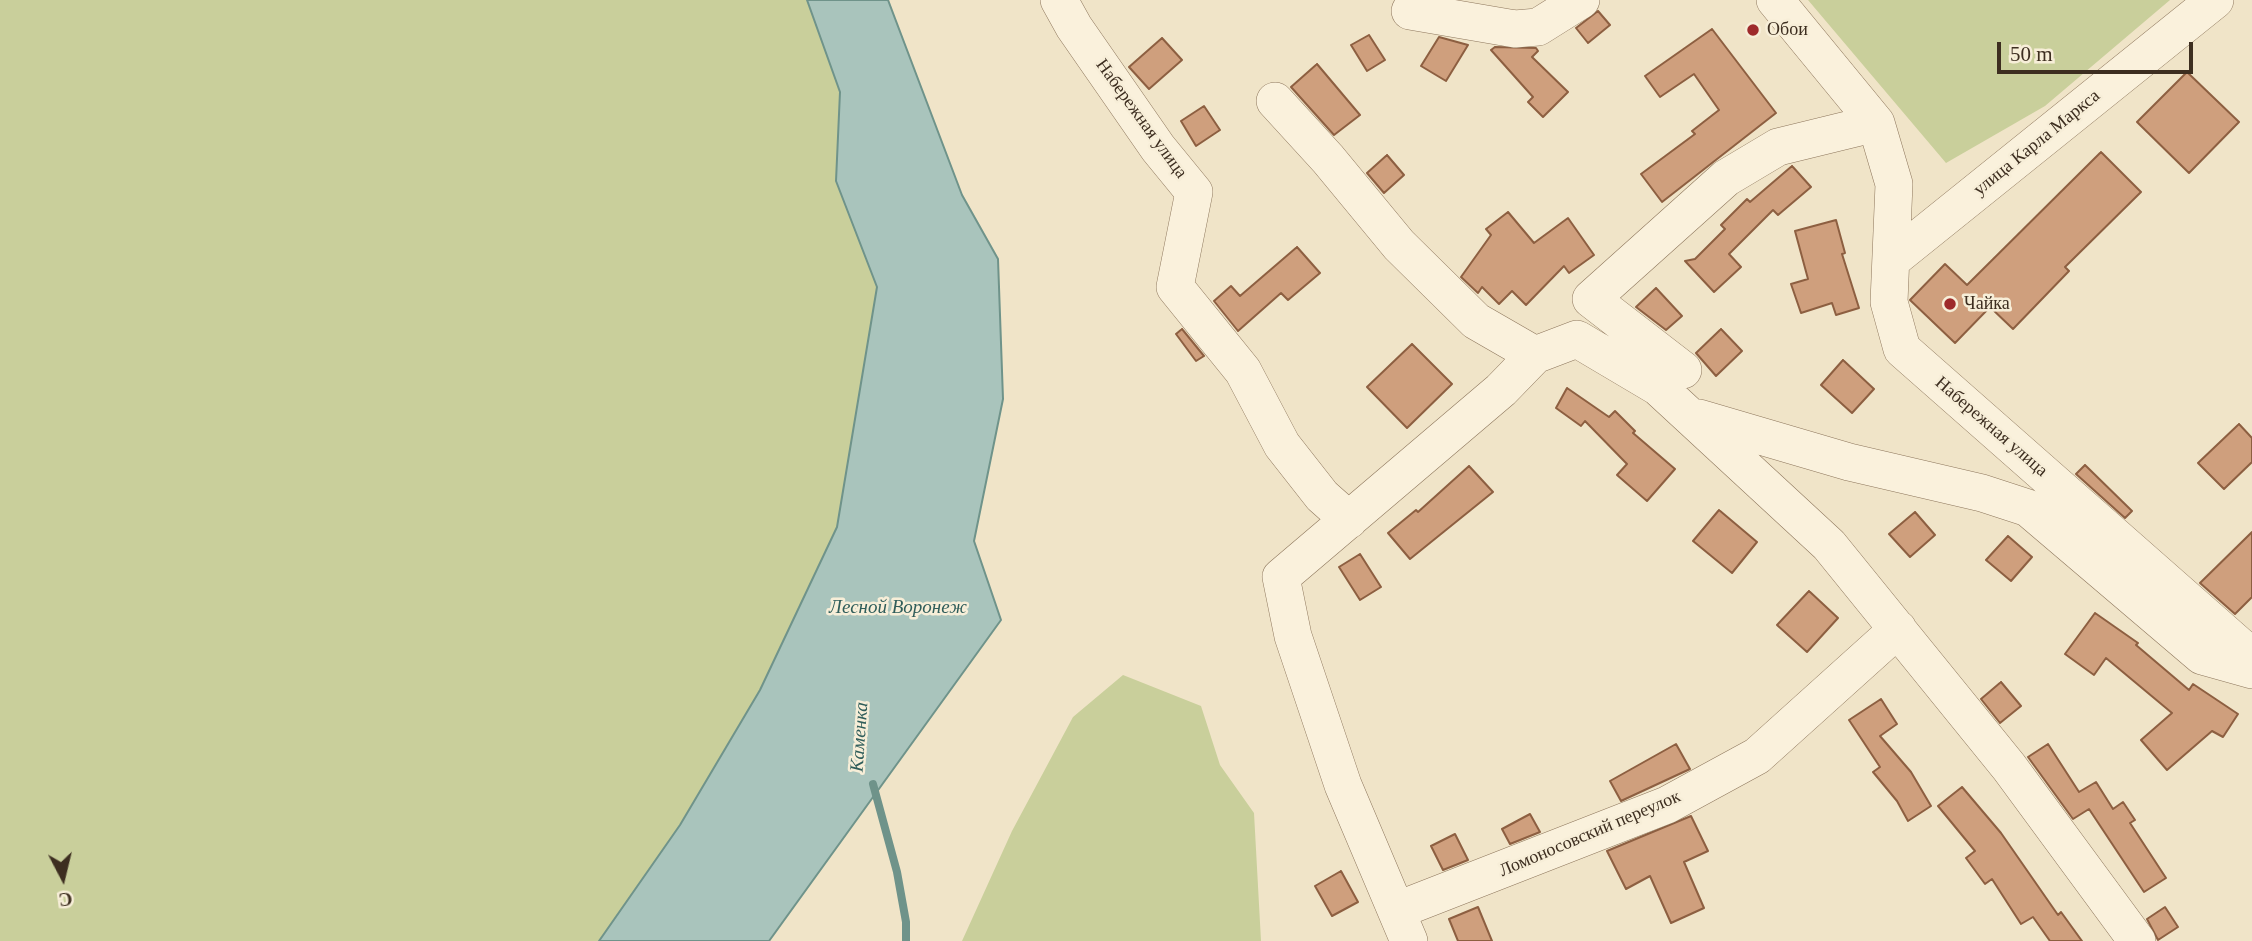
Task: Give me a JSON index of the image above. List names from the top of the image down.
{
  "streets": {
    "street": ["Набережная улица", "улица Карла Маркса", "Ломоносовский переулок"]
  },
  "crossings": [
    ["Набережная улица", "улица Карла Маркса"],
    ["Набережная улица", "Ломоносовский переулок"]
  ],
  "water": ["Лесной Воронеж", "Каменка"],
  "places": ["Обои", "Чайка"],
  "scale_bar": "50 m",
  "north": "bottom"
}
